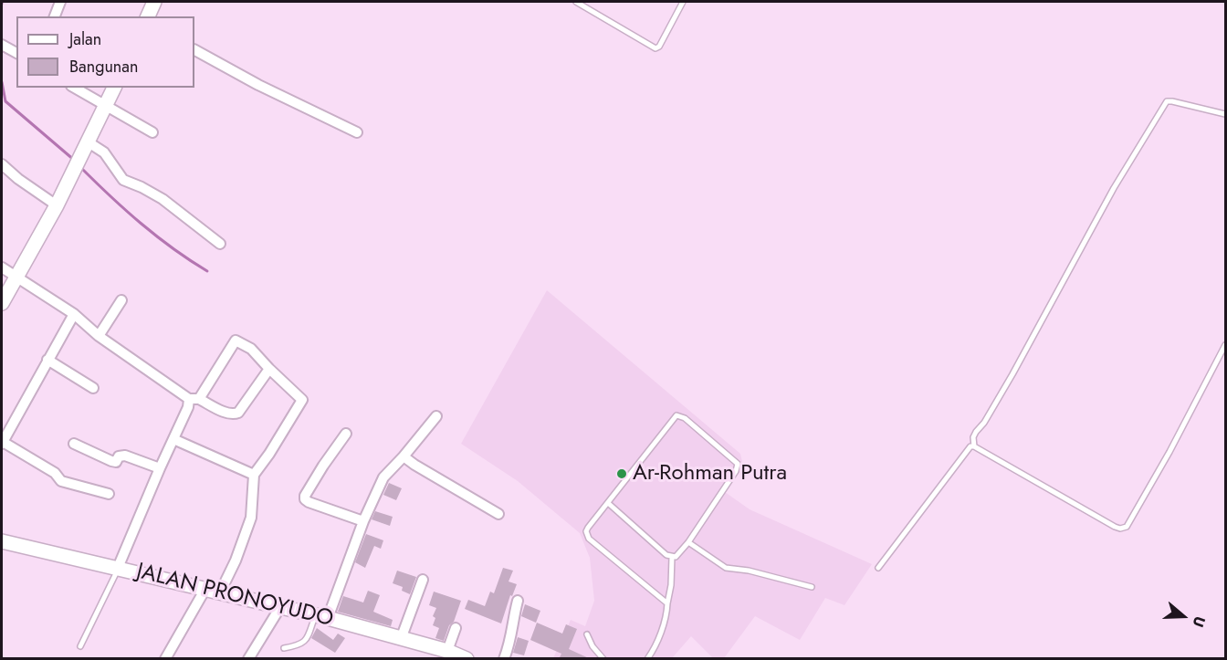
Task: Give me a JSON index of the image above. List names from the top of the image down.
{
  "streets": {
    "main road": ["JALAN PRONOYUDO"]
  },
  "places": ["Ar-Rohman Putra"],
  "legend": ["Jalan", "Bangunan"],
  "north": "right"
}
